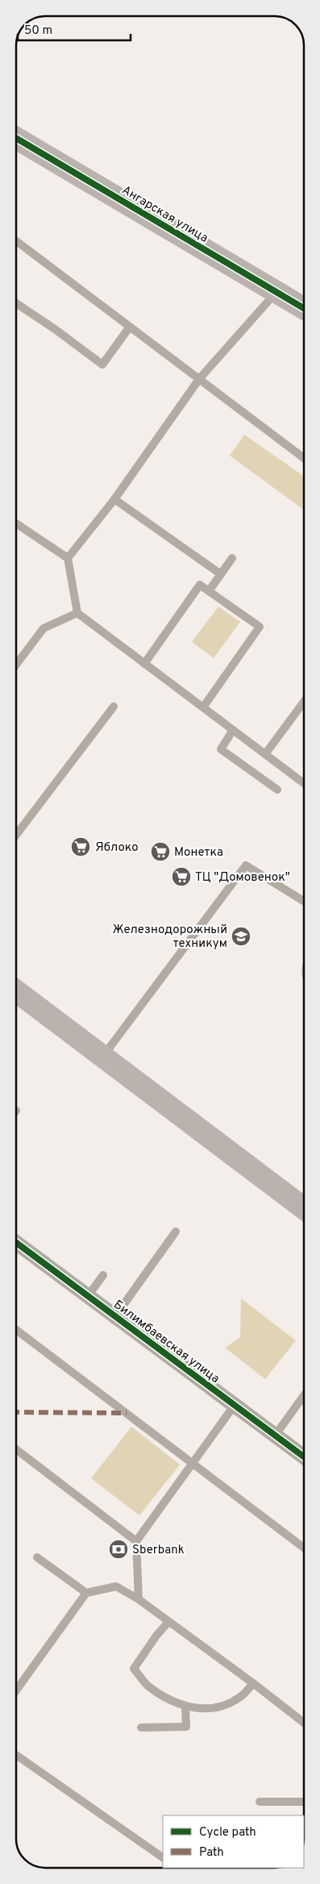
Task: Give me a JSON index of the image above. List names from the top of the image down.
{
  "streets": {
    "main road": ["Ангарская улица"],
    "street": ["Билимбаевская улица"]
  },
  "places": {
    "supermarket": ["Яблоко", "Монетка", "ТЦ \"Домовенок\""],
    "school or university": ["Железнодорожный техникум"],
    "bank": ["Sberbank"]
  },
  "legend": ["Cycle path", "Path"],
  "scale_bar": "50 m"
}
